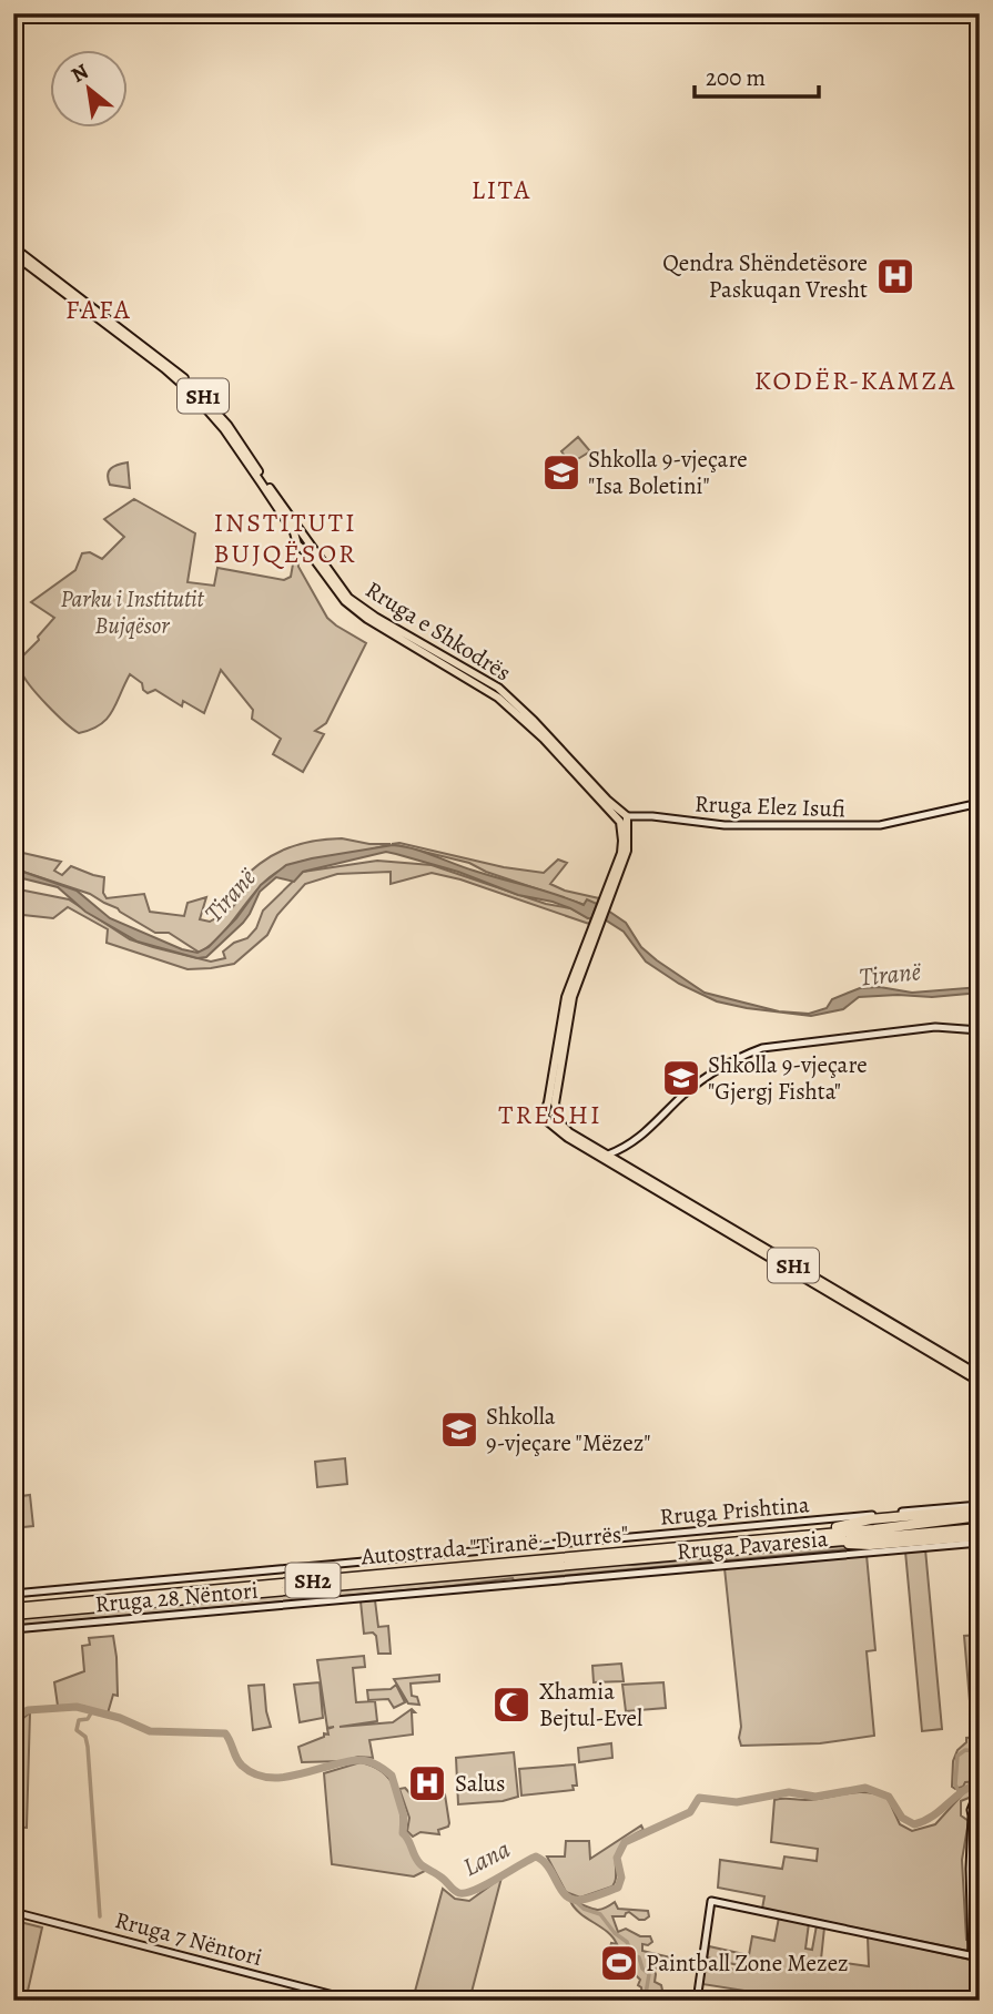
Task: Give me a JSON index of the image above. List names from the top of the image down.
{
  "streets": {
    "highway": ["Autostrada \"Tiranë - Durrës\"", "SH2"],
    "main road": [
      "SH1",
      "Rruga e Shkodrës",
      "Rruga Elez Isufi",
      "Rruga Prishtina",
      "Rruga Pavaresia",
      "Rruga 28 Nëntori",
      "Rruga 7 Nëntori"
    ]
  },
  "crossings": [
    ["SH1", "Rruga e Shkodrës"],
    ["Rruga e Shkodrës", "Rruga Elez Isufi"],
    ["Rruga Pavaresia", "Rruga 28 Nëntori"]
  ],
  "districts": [
    "LITA",
    "FAFA",
    "KODËR-KAMZA",
    "INSTITUTI BUJQËSOR",
    "TRESHI"
  ],
  "water": ["Tiranë", "Lana"],
  "parks": ["Parku i Institutit Bujqësor"],
  "places": {
    "hospital": ["Qendra Shëndetësore Paskuqan Vresht", "Salus"],
    "school or university": ["Shkolla 9-vjeçare \"Isa Boletini\"", "Shkolla 9-vjeçare \"Gjergj Fishta\"", "Shkolla 9-vjeçare \"Mëzez\""],
    "mosque": ["Xhamia Bejtul-Evel"],
    "sports": ["Paintball Zone Mezez"]
  },
  "scale_bar": "200 m",
  "north": "top left"
}
